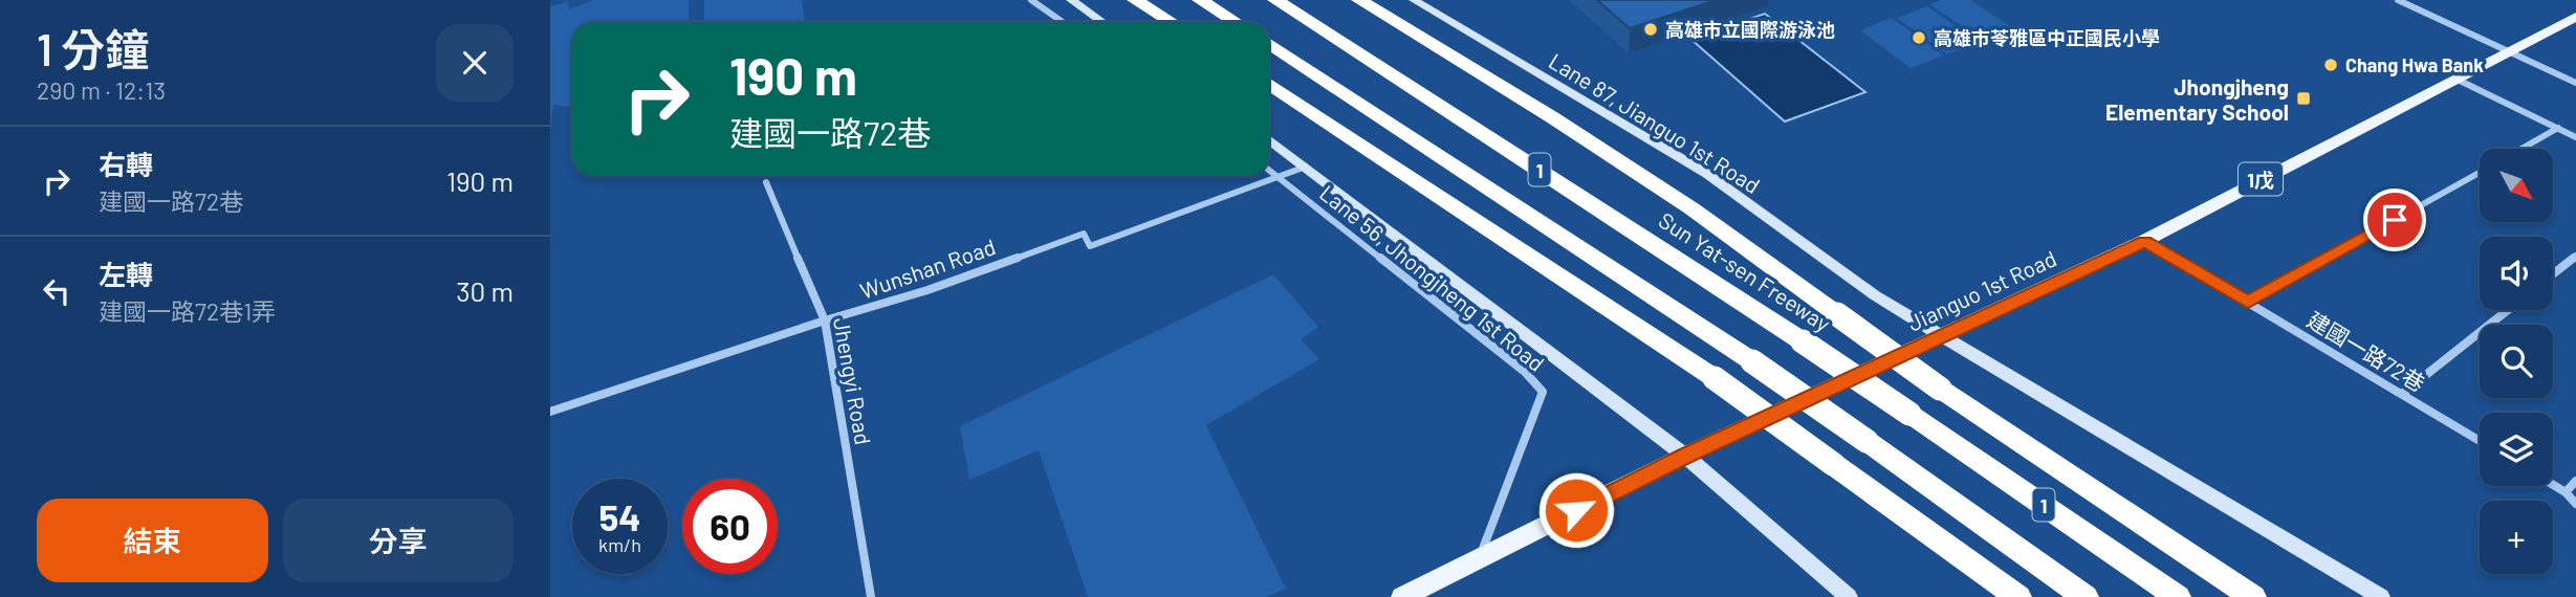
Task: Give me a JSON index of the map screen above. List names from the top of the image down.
{
  "streets": {
    "highway": ["1", "Sun Yat-sen Freeway"],
    "main road": ["1戊", "Jianguo 1st Road"],
    "street": [
      "Lane 87, Jianguo 1st Road",
      "Wunshan Road",
      "Lane 56, Jhongjheng 1st Road",
      "建國一路72巷",
      "Jhengyi Road"
    ]
  },
  "crossings": [
    ["Lane 87, Jianguo 1st Road", "Jianguo 1st Road"],
    ["Wunshan Road", "Lane 56, Jhongjheng 1st Road"],
    ["Wunshan Road", "Jhengyi Road"],
    ["Lane 56, Jhongjheng 1st Road", "Jianguo 1st Road"],
    ["Jianguo 1st Road", "建國一路72巷"]
  ],
  "places": {
    "other": ["高雄市立國際游泳池", "高雄市苓雅區中正國民小學", "Chang Hwa Bank"],
    "transit": ["Jhongjheng Elementary School"]
  },
  "north": "bottom right",
  "page": {
    "heading": ["1 分鐘", "290 m · 12:13"],
    "turn": ["190 m", "建國一路72巷"],
    "list": [
      {
        "name": "右轉",
        "note": "建國一路72巷",
        "value": "190 m"
      },
      {
        "name": "左轉",
        "note": "建國一路72巷1弄",
        "value": "30 m"
      }
    ],
    "map_buttons": "+",
    "speed": "54 km/h",
    "limit": "60",
    "buttons": ["結束", "分享"]
  }
}
